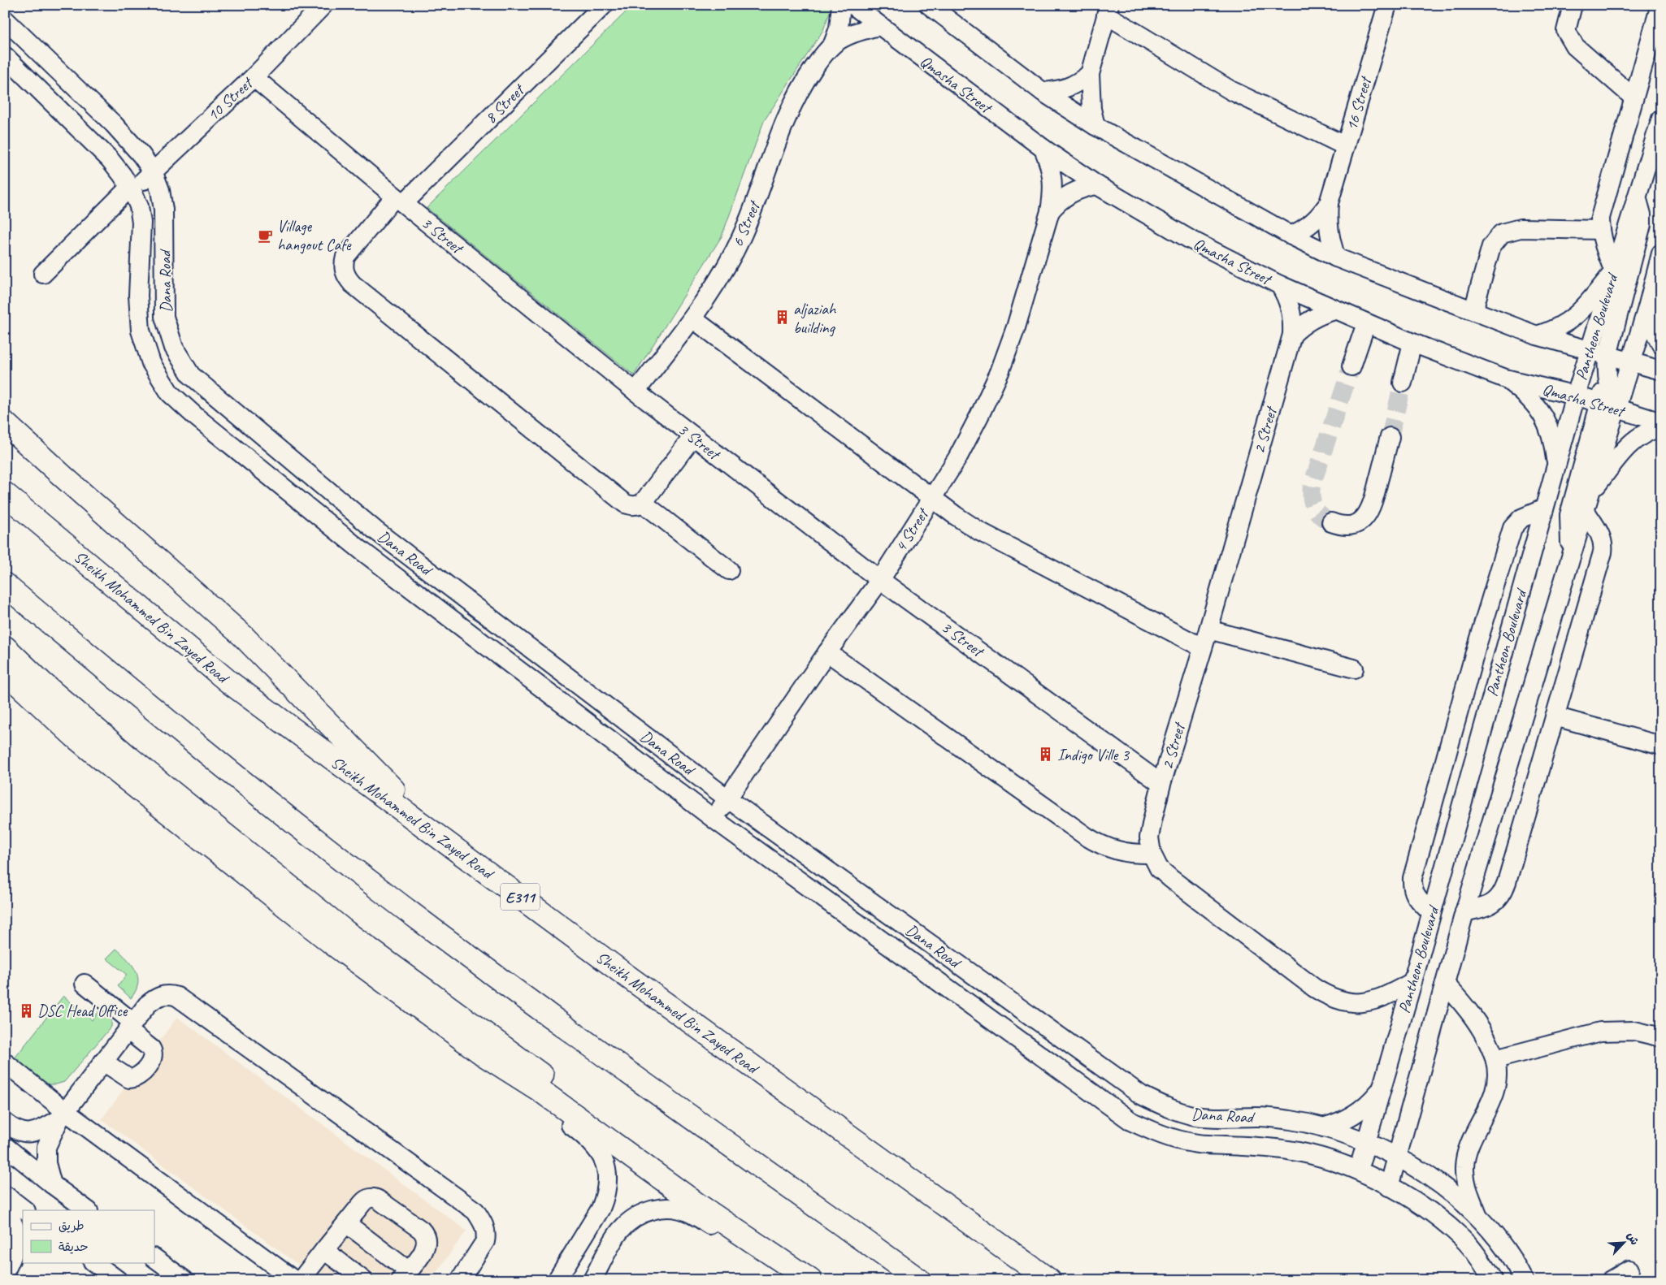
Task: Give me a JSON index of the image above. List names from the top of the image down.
{
  "streets": {
    "highway": ["Sheikh Mohammed Bin Zayed Road", "E311"],
    "street": [
      "Qmasha Street",
      "10 Street",
      "8 Street",
      "16 Street",
      "6 Street",
      "3 Street",
      "Dana Road",
      "Pantheon Boulevard",
      "2 Street",
      "4 Street"
    ]
  },
  "crossings": [
    ["Qmasha Street", "6 Street"],
    ["Qmasha Street", "Pantheon Boulevard"],
    ["Qmasha Street", "2 Street"],
    ["Qmasha Street", "4 Street"],
    ["10 Street", "3 Street"],
    ["10 Street", "Dana Road"],
    ["8 Street", "3 Street"],
    ["6 Street", "3 Street"],
    ["3 Street", "2 Street"],
    ["3 Street", "4 Street"],
    ["Dana Road", "Pantheon Boulevard"],
    ["Dana Road", "4 Street"],
    ["Pantheon Boulevard", "2 Street"]
  ],
  "places": {
    "cafe": ["Village hangout Cafe"],
    "building": ["aljaziah building", "Indigo Ville 3", "DSC Head Office"]
  },
  "legend": ["طريق", "حديقة"],
  "north": "top right"
}
